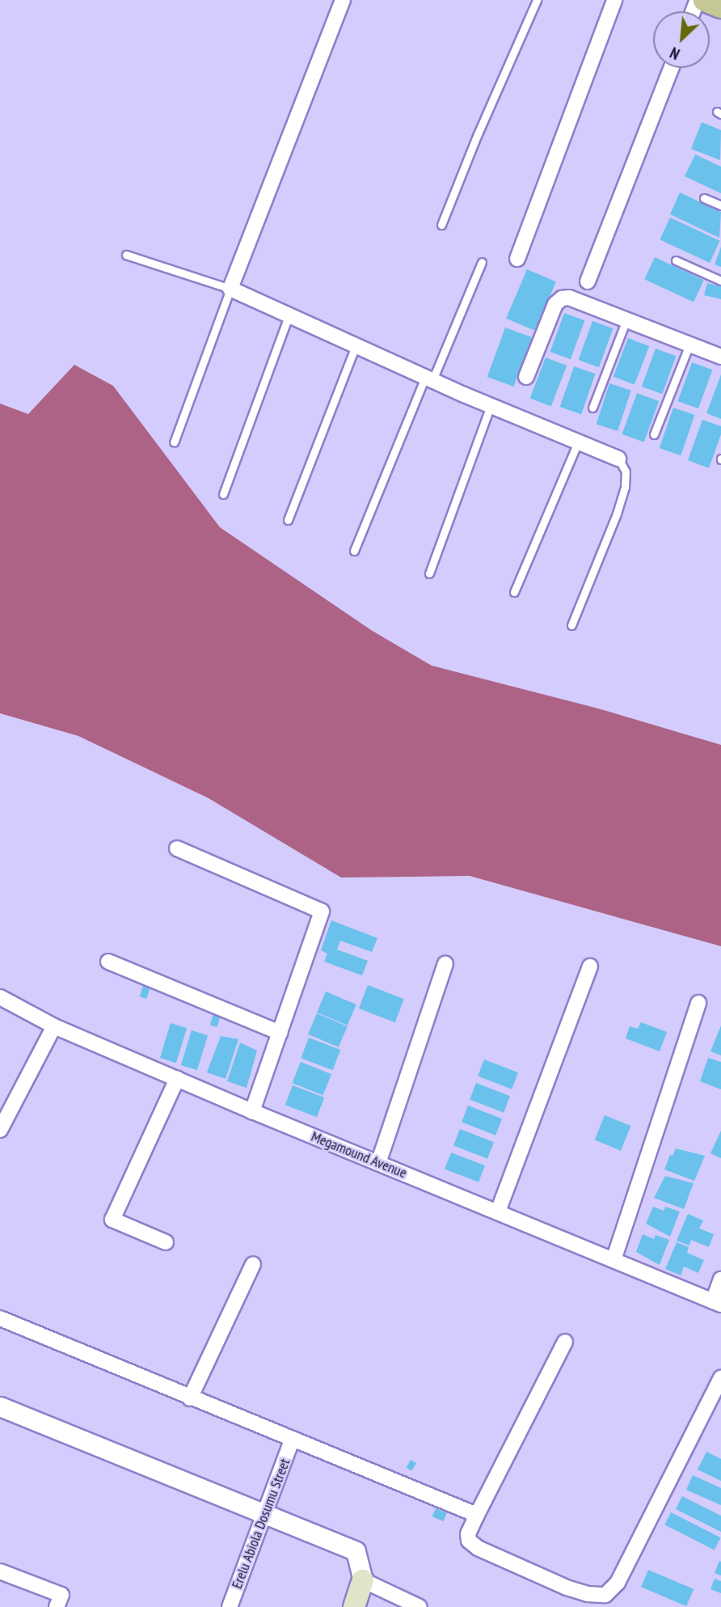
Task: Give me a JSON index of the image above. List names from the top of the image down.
{
  "streets": {
    "street": ["Megamound Avenue", "Erelu Abiola Dosumu Street"]
  },
  "north": "bottom left"
}
